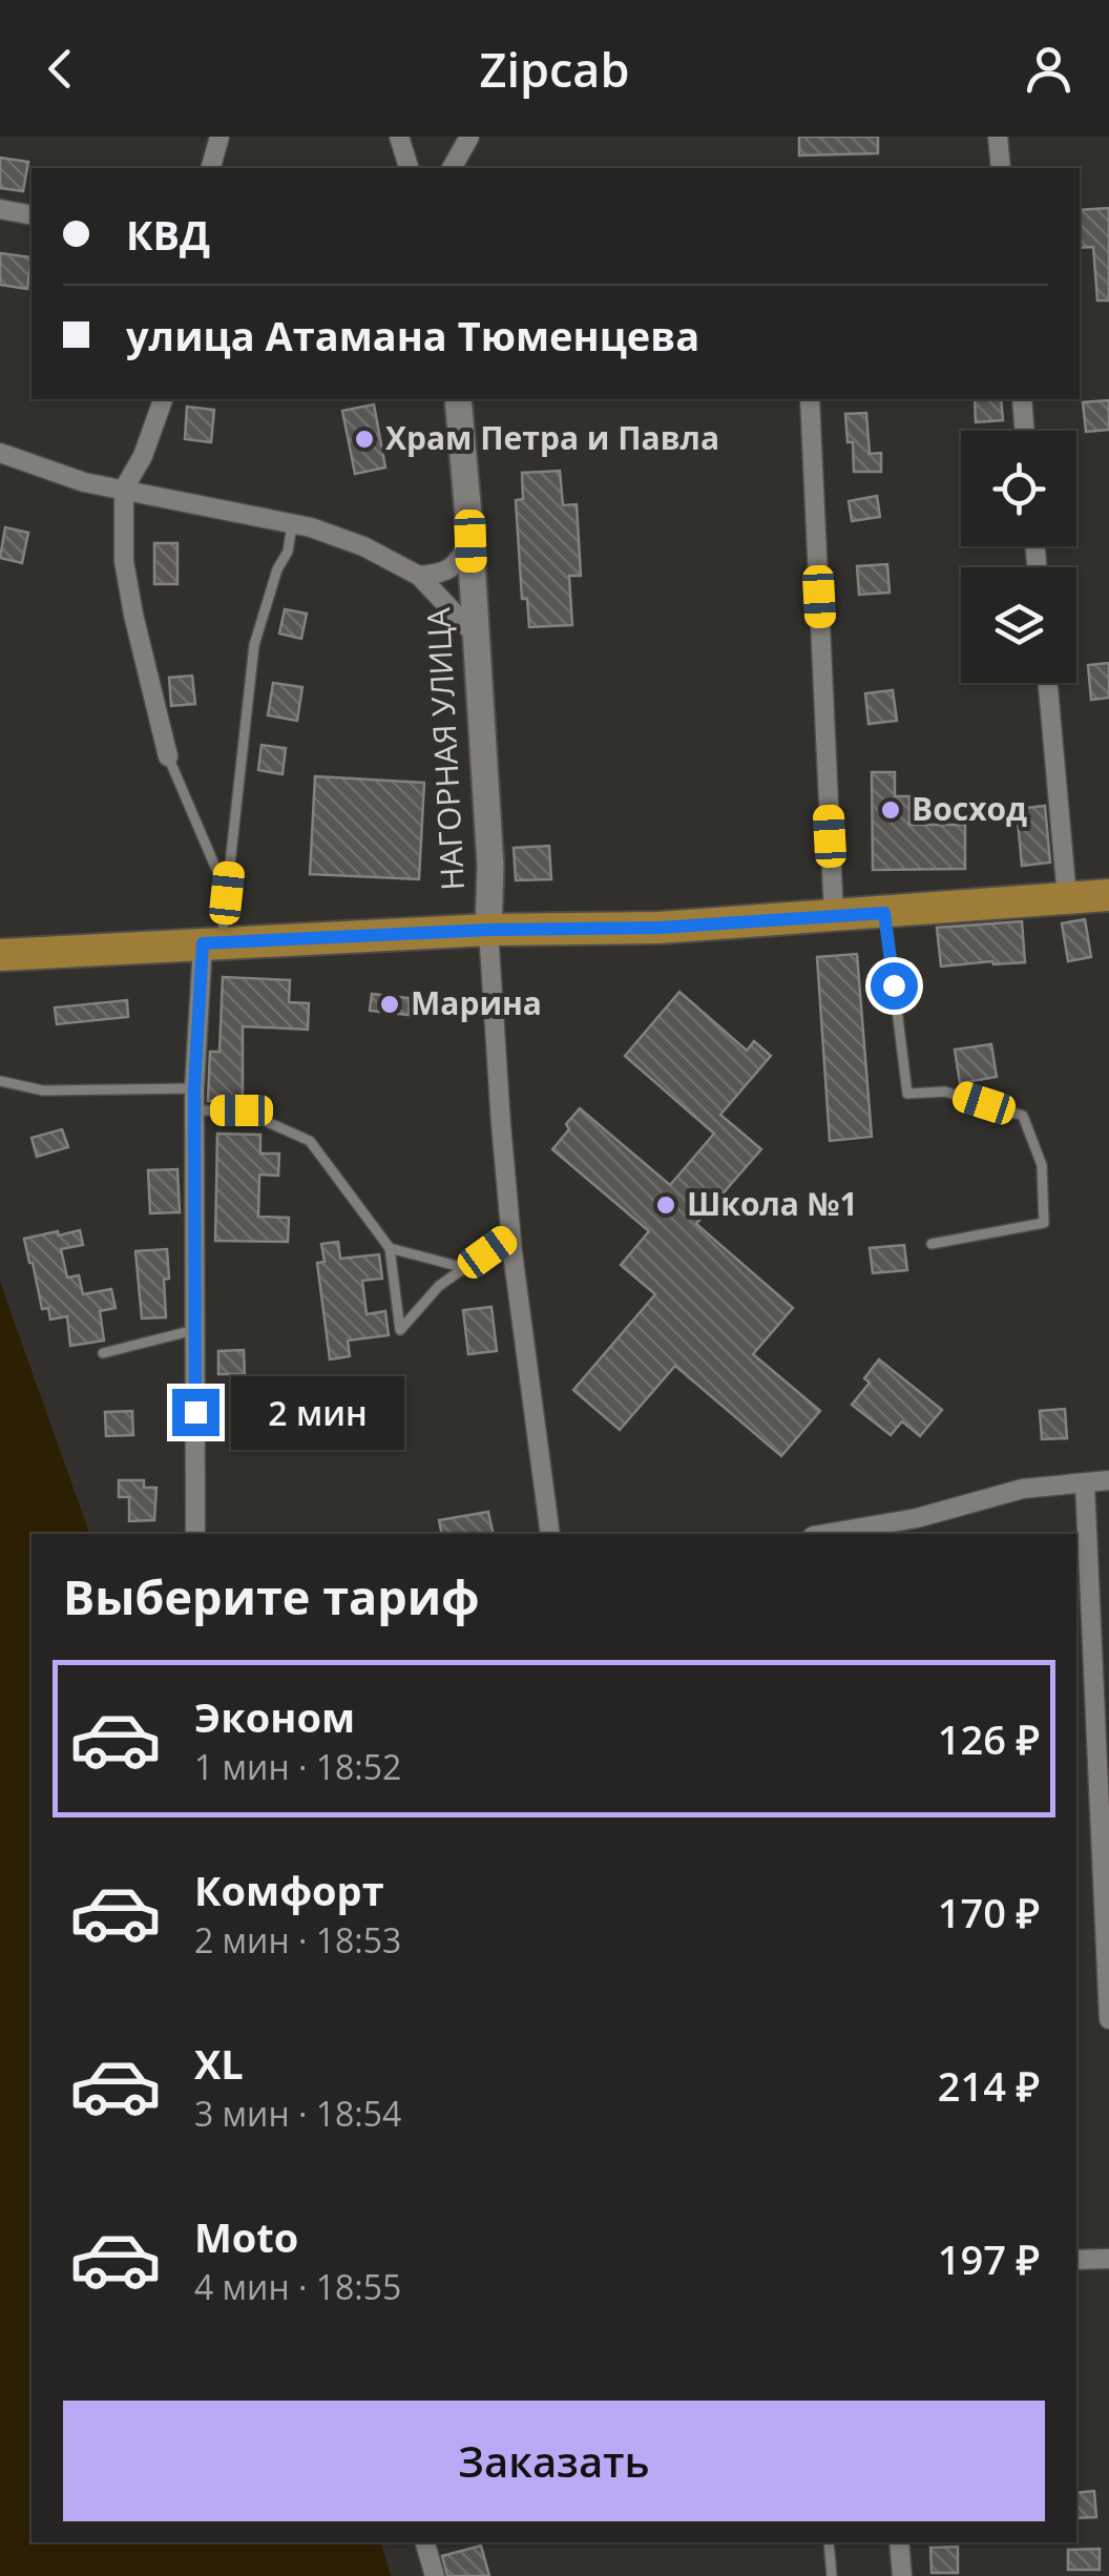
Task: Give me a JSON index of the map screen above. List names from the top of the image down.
{
  "streets": {
    "street": ["НАГОРНАЯ УЛИЦА"]
  },
  "places": [
    "Храм Петра и Павла",
    "Восход",
    "Марина",
    "Школа №1"
  ],
  "page": {
    "header": "Zipcab",
    "banner": ["КВД", "улица Атамана Тюменцева"],
    "bubble": "2 мин",
    "heading": "Выберите тариф",
    "list": [
      {
        "name": "Эконом",
        "note": "1 мин · 18:52",
        "value": "126 ₽"
      },
      {
        "name": "Комфорт",
        "note": "2 мин · 18:53",
        "value": "170 ₽"
      },
      {
        "name": "XL",
        "note": "3 мин · 18:54",
        "value": "214 ₽"
      },
      {
        "name": "Moto",
        "note": "4 мин · 18:55",
        "value": "197 ₽"
      }
    ],
    "buttons": "Заказать"
  }
}
